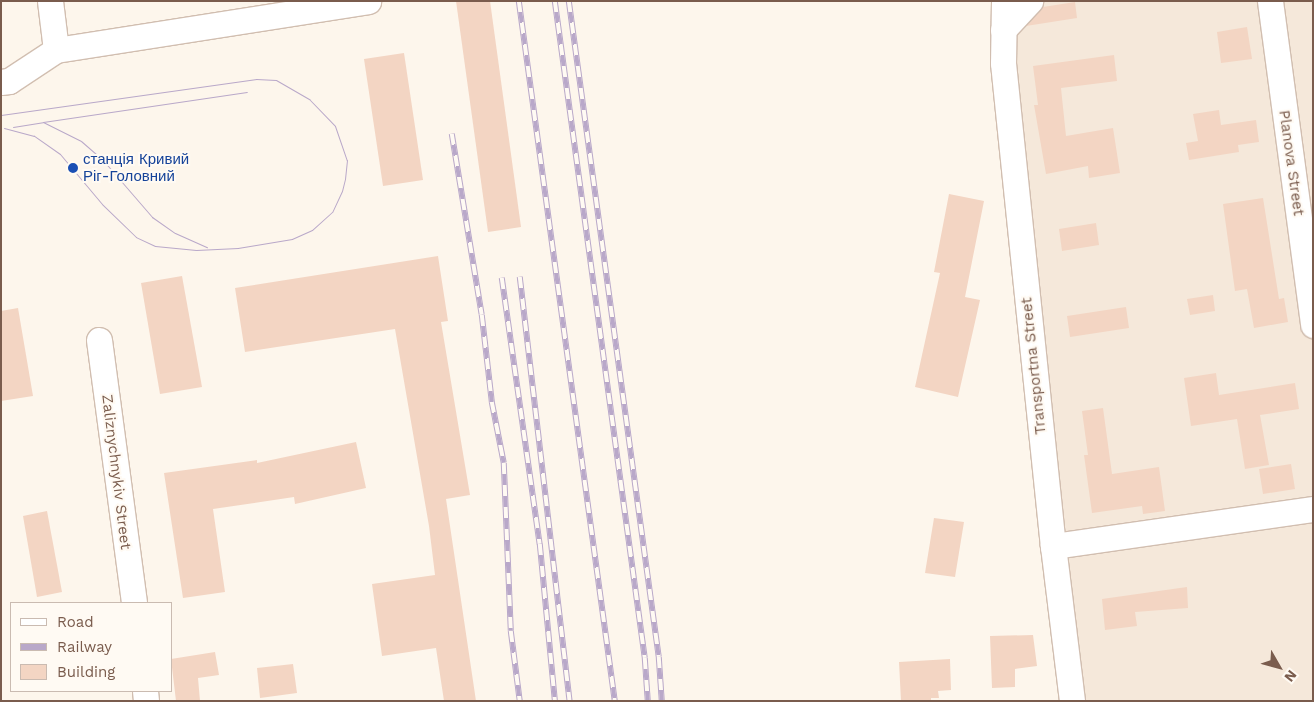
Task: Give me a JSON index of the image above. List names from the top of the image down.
{
  "streets": {
    "street": ["Planova Street", "Transportna Street", "Zaliznychnykiv Street"]
  },
  "places": ["станція Кривий Ріг-Головний"],
  "legend": ["Road", "Railway", "Building"],
  "north": "bottom right"
}
